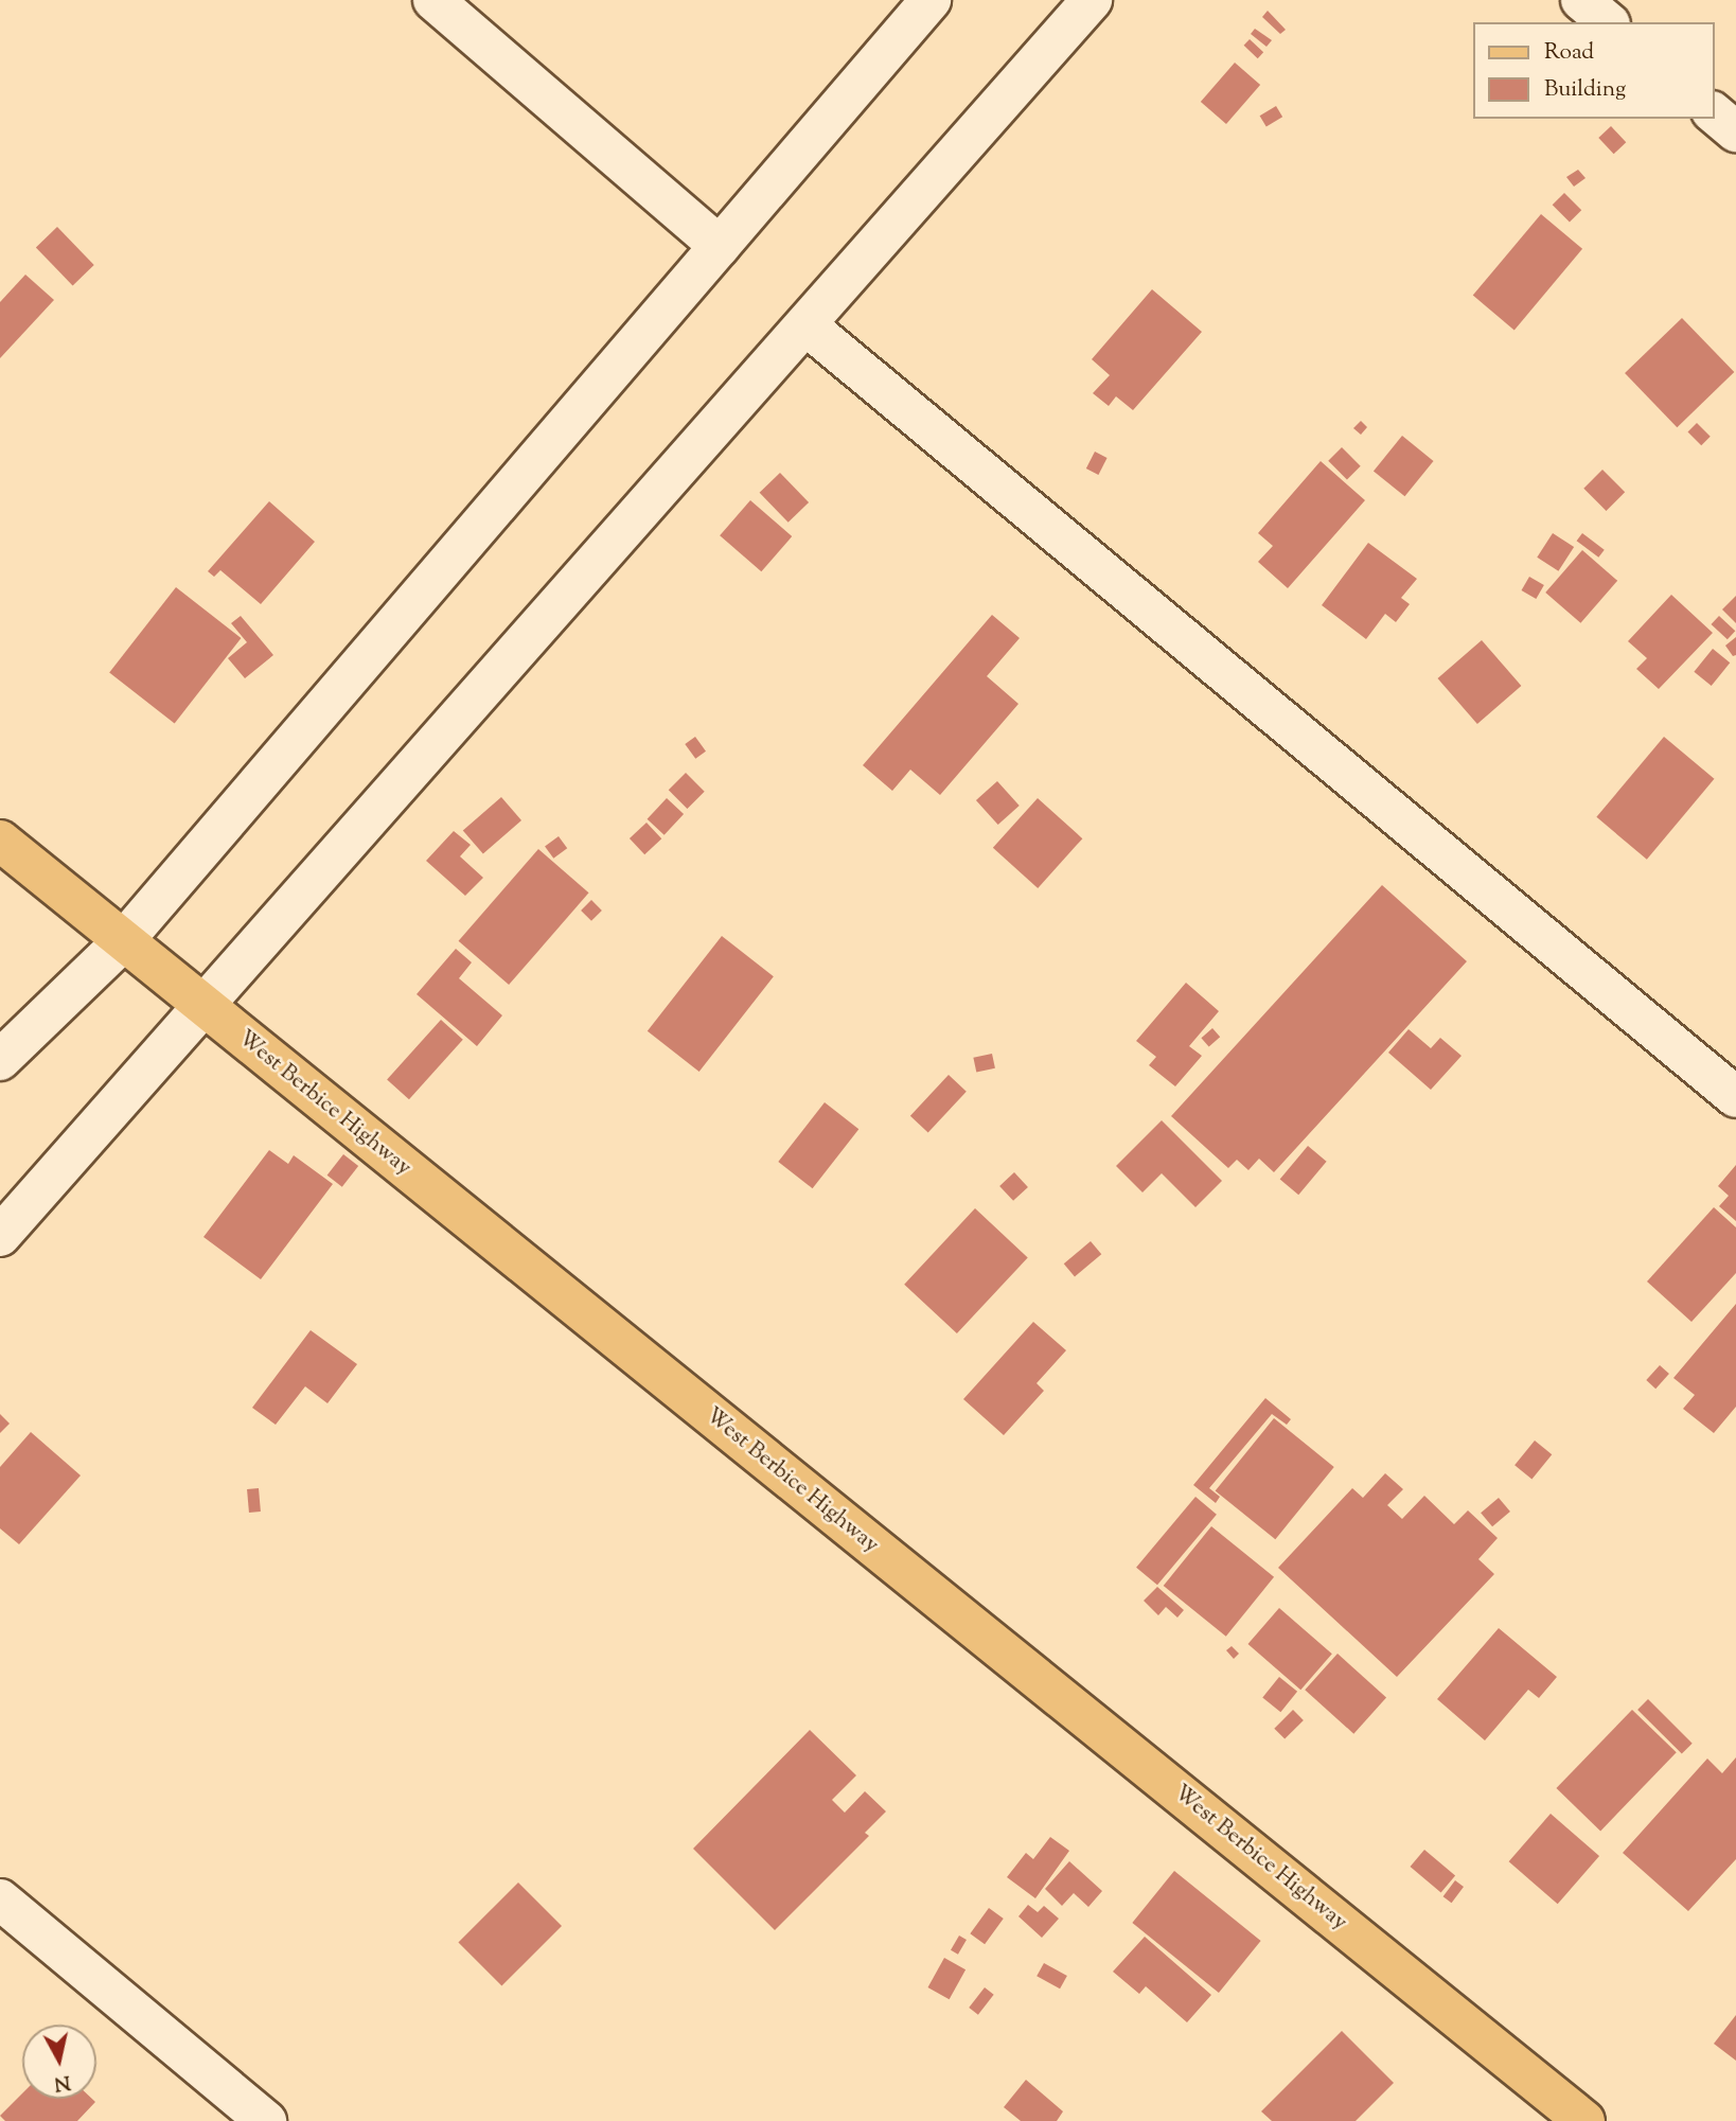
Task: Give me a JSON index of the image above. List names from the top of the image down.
{
  "streets": {
    "main road": ["West Berbice Highway"]
  },
  "legend": ["Road", "Building"],
  "north": "bottom"
}
